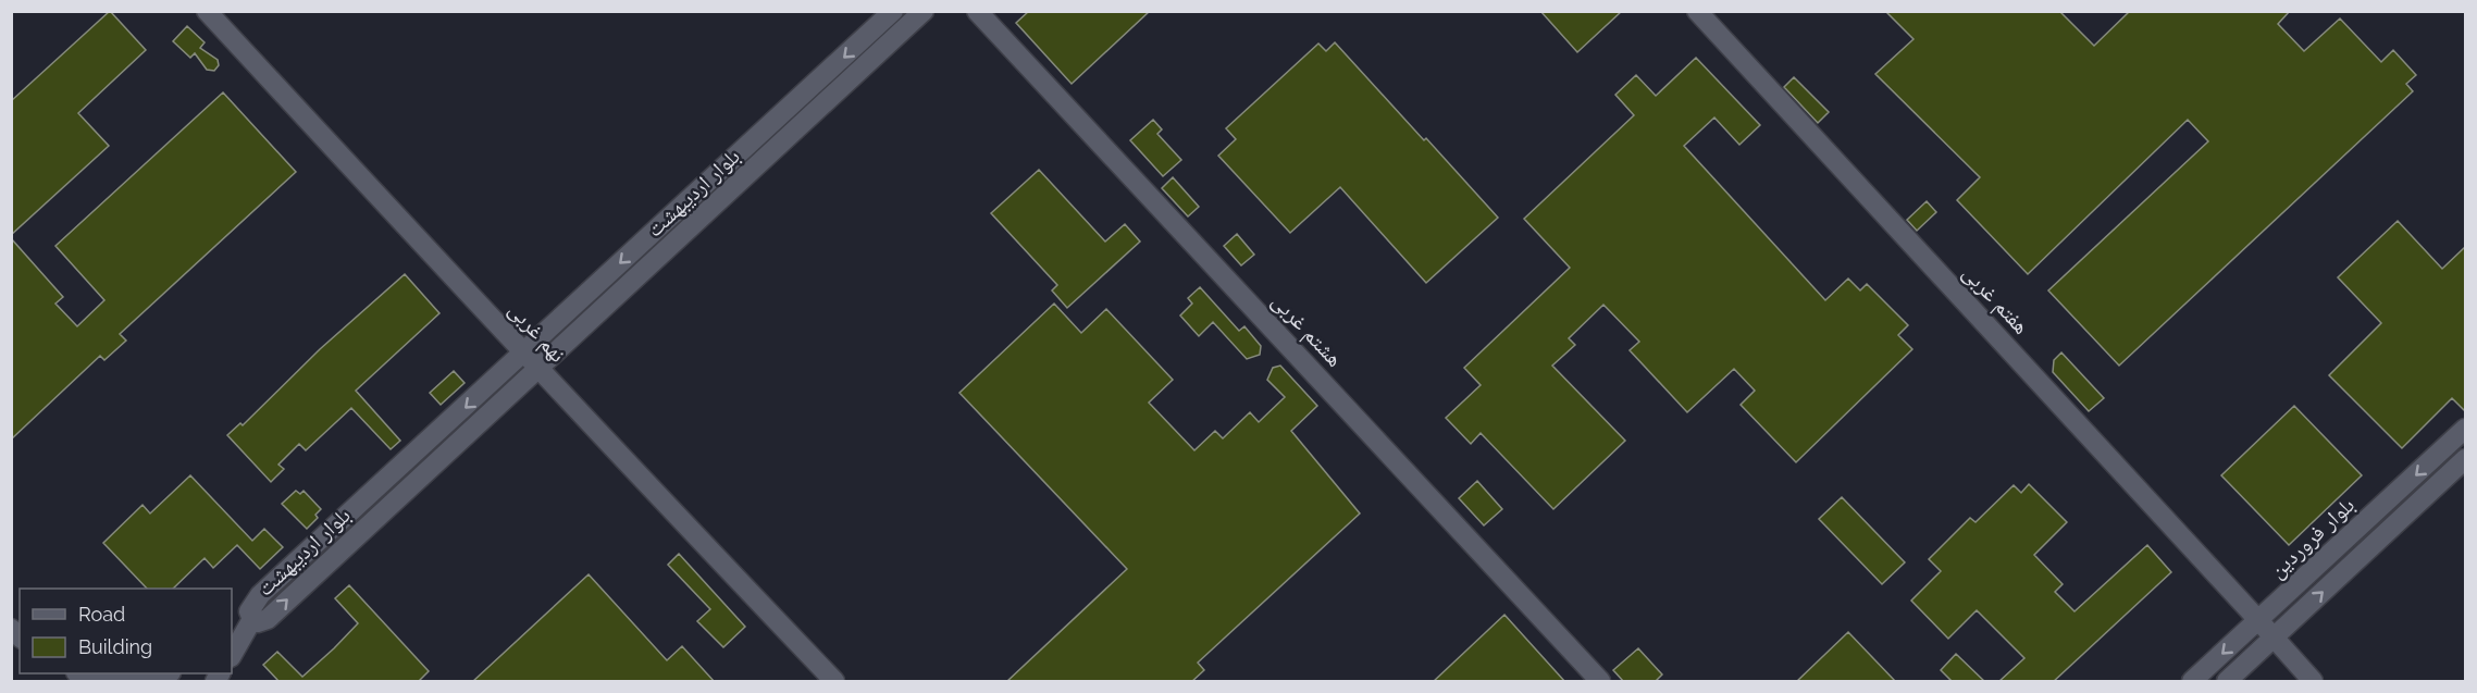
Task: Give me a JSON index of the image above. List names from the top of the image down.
{
  "streets": {
    "street": [
      "بلوار اردیبهشت",
      "هفتم غربی",
      "هشتم غربی",
      "نهم غربی",
      "بلوار فروردین"
    ]
  },
  "crossings": [
    ["بلوار اردیبهشت", "نهم غربی"],
    ["هفتم غربی", "بلوار فروردین"]
  ],
  "legend": ["Road", "Building"]
}
